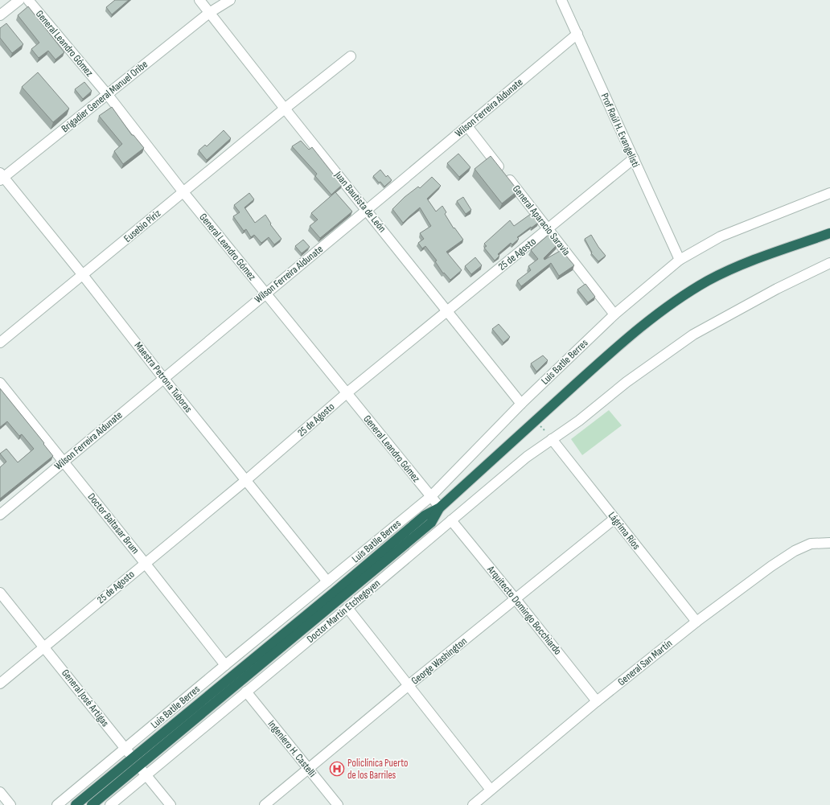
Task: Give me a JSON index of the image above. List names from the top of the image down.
{
  "streets": {
    "street": [
      "General Leandro Gómez",
      "Brigadier General Manuel Oribe",
      "Wilson Ferreira Aldunate",
      "Prof Raúl H. Evangelisti",
      "Juan Bautista de León",
      "General Aparacio Saravia",
      "Eusebio Píriz",
      "25 de Agosto",
      "Luis Batlle Berres",
      "Maestra Petrona Tuboras",
      "Doctor Baltasar Brum",
      "Lágrima Ríos",
      "Arquitecto Domingo Bocchiardo",
      "Doctor Martín Etchegoyen",
      "George Washington",
      "General San Martín",
      "General José Artigas",
      "Ingeniero H. Castelli"
    ]
  },
  "crossings": [
    ["General Leandro Gómez", "Brigadier General Manuel Oribe"],
    ["General Leandro Gómez", "Wilson Ferreira Aldunate"],
    ["General Leandro Gómez", "Eusebio Píriz"],
    ["General Leandro Gómez", "25 de Agosto"],
    ["General Leandro Gómez", "Luis Batlle Berres"],
    ["Brigadier General Manuel Oribe", "Juan Bautista de León"],
    ["Brigadier General Manuel Oribe", "Maestra Petrona Tuboras"],
    ["Wilson Ferreira Aldunate", "Prof Raúl H. Evangelisti"],
    ["Wilson Ferreira Aldunate", "Juan Bautista de León"],
    ["Wilson Ferreira Aldunate", "General Aparacio Saravia"],
    ["Wilson Ferreira Aldunate", "Maestra Petrona Tuboras"],
    ["Wilson Ferreira Aldunate", "Doctor Baltasar Brum"],
    ["Prof Raúl H. Evangelisti", "25 de Agosto"],
    ["Prof Raúl H. Evangelisti", "Luis Batlle Berres"],
    ["Juan Bautista de León", "Eusebio Píriz"],
    ["Juan Bautista de León", "25 de Agosto"],
    ["Juan Bautista de León", "Luis Batlle Berres"],
    ["General Aparacio Saravia", "25 de Agosto"],
    ["General Aparacio Saravia", "Luis Batlle Berres"],
    ["Eusebio Píriz", "Maestra Petrona Tuboras"],
    ["25 de Agosto", "Maestra Petrona Tuboras"],
    ["25 de Agosto", "Doctor Baltasar Brum"],
    ["25 de Agosto", "General José Artigas"],
    ["Luis Batlle Berres", "Maestra Petrona Tuboras"],
    ["Luis Batlle Berres", "Doctor Baltasar Brum"],
    ["Luis Batlle Berres", "General José Artigas"],
    ["Lágrima Ríos", "Doctor Martín Etchegoyen"],
    ["Lágrima Ríos", "George Washington"],
    ["Lágrima Ríos", "General San Martín"],
    ["Arquitecto Domingo Bocchiardo", "Doctor Martín Etchegoyen"],
    ["Arquitecto Domingo Bocchiardo", "George Washington"],
    ["Arquitecto Domingo Bocchiardo", "General San Martín"],
    ["Doctor Martín Etchegoyen", "General José Artigas"],
    ["Doctor Martín Etchegoyen", "Ingeniero H. Castelli"],
    ["George Washington", "Ingeniero H. Castelli"]
  ],
  "places": {
    "hospital": ["Policlínica Puerto de los Barriles"]
  }
}
